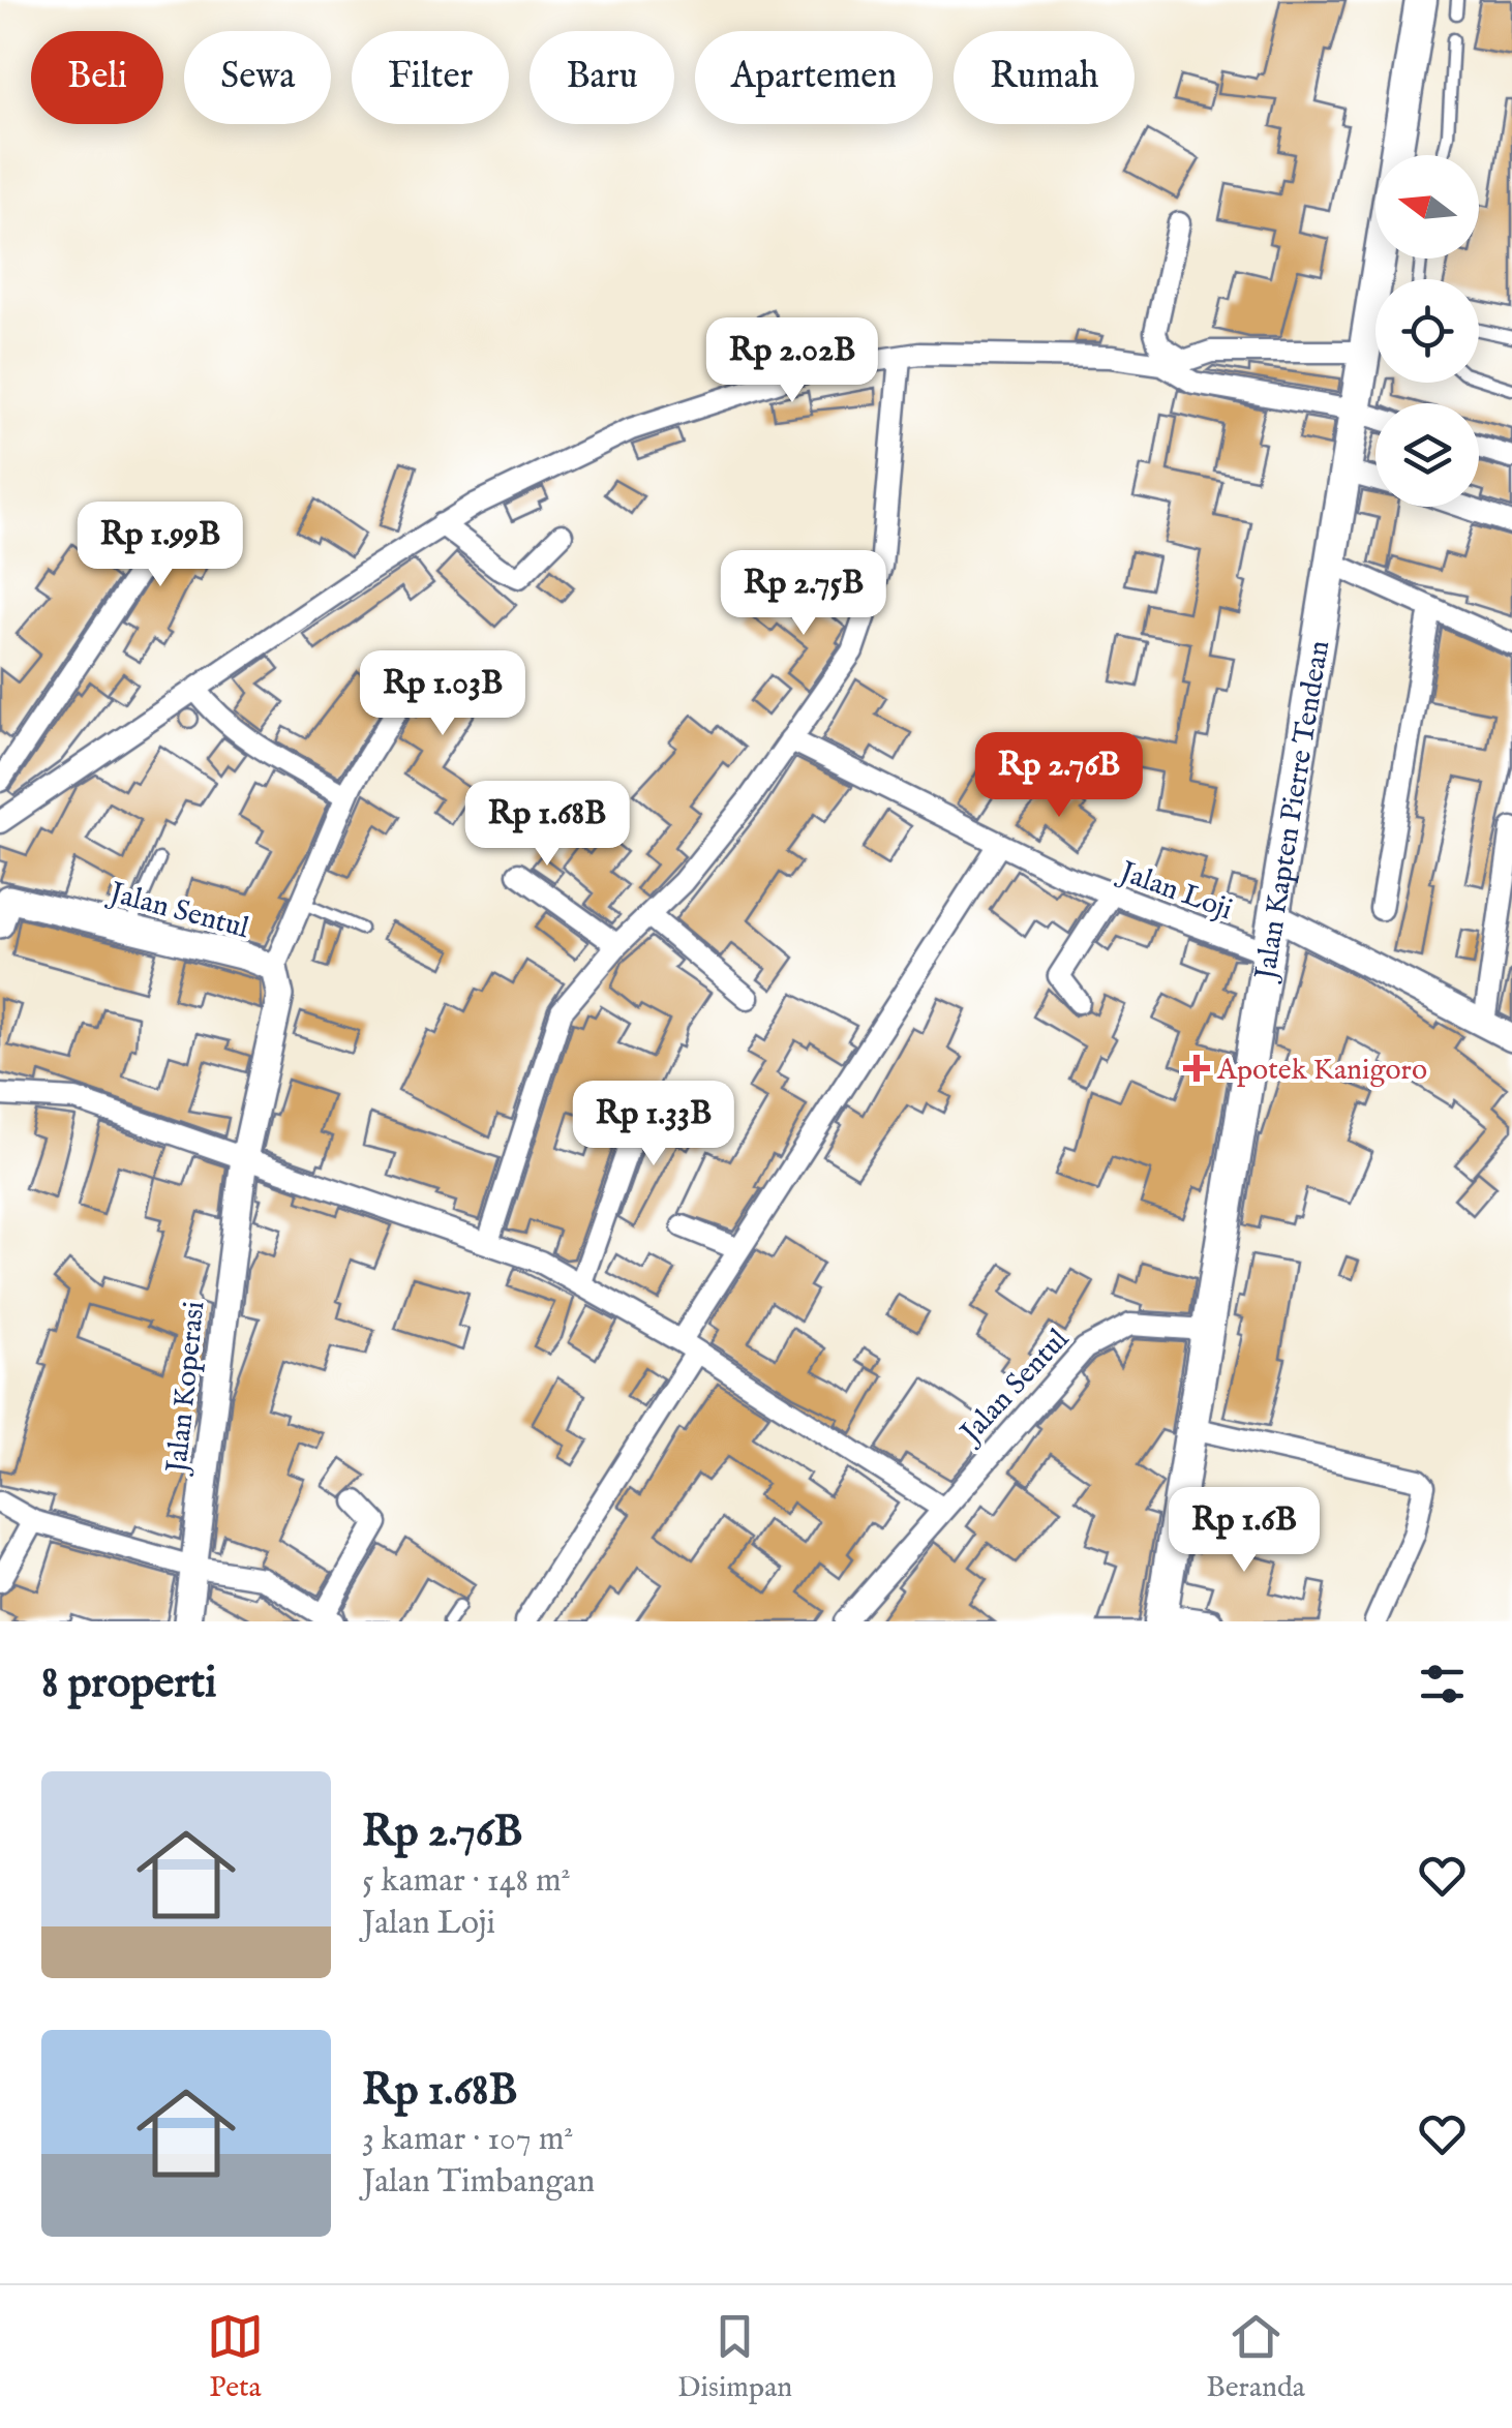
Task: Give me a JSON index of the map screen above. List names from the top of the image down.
{
  "streets": {
    "main road": ["Jalan Kapten Pierre Tendean"],
    "street": ["Jalan Loji", "Jalan Sentul", "Jalan Koperasi"]
  },
  "crossings": [
    ["Jalan Kapten Pierre Tendean", "Jalan Loji"],
    ["Jalan Kapten Pierre Tendean", "Jalan Sentul"],
    ["Jalan Sentul", "Jalan Koperasi"]
  ],
  "places": {
    "health": ["Apotek Kanigoro"]
  },
  "north": "left",
  "page": {
    "chip": [
      "Beli",
      "Sewa",
      "Filter",
      "Baru",
      "Apartemen",
      "Rumah"
    ],
    "price": [
      "Rp 2.02B",
      "Rp 1.99B",
      "Rp 2.75B",
      "Rp 1.03B",
      "Rp 2.76B",
      "Rp 1.68B",
      "Rp 1.33B",
      "Rp 1.6B"
    ],
    "heading": "8 properti",
    "list": [
      {
        "name": "Rp 2.76B",
        "note": "5 kamar · 148 m² · Jalan Loji"
      },
      {
        "name": "Rp 1.68B",
        "note": "3 kamar · 107 m² · Jalan Timbangan"
      }
    ],
    "tabs": ["Peta", "Disimpan", "Beranda"]
  }
}
